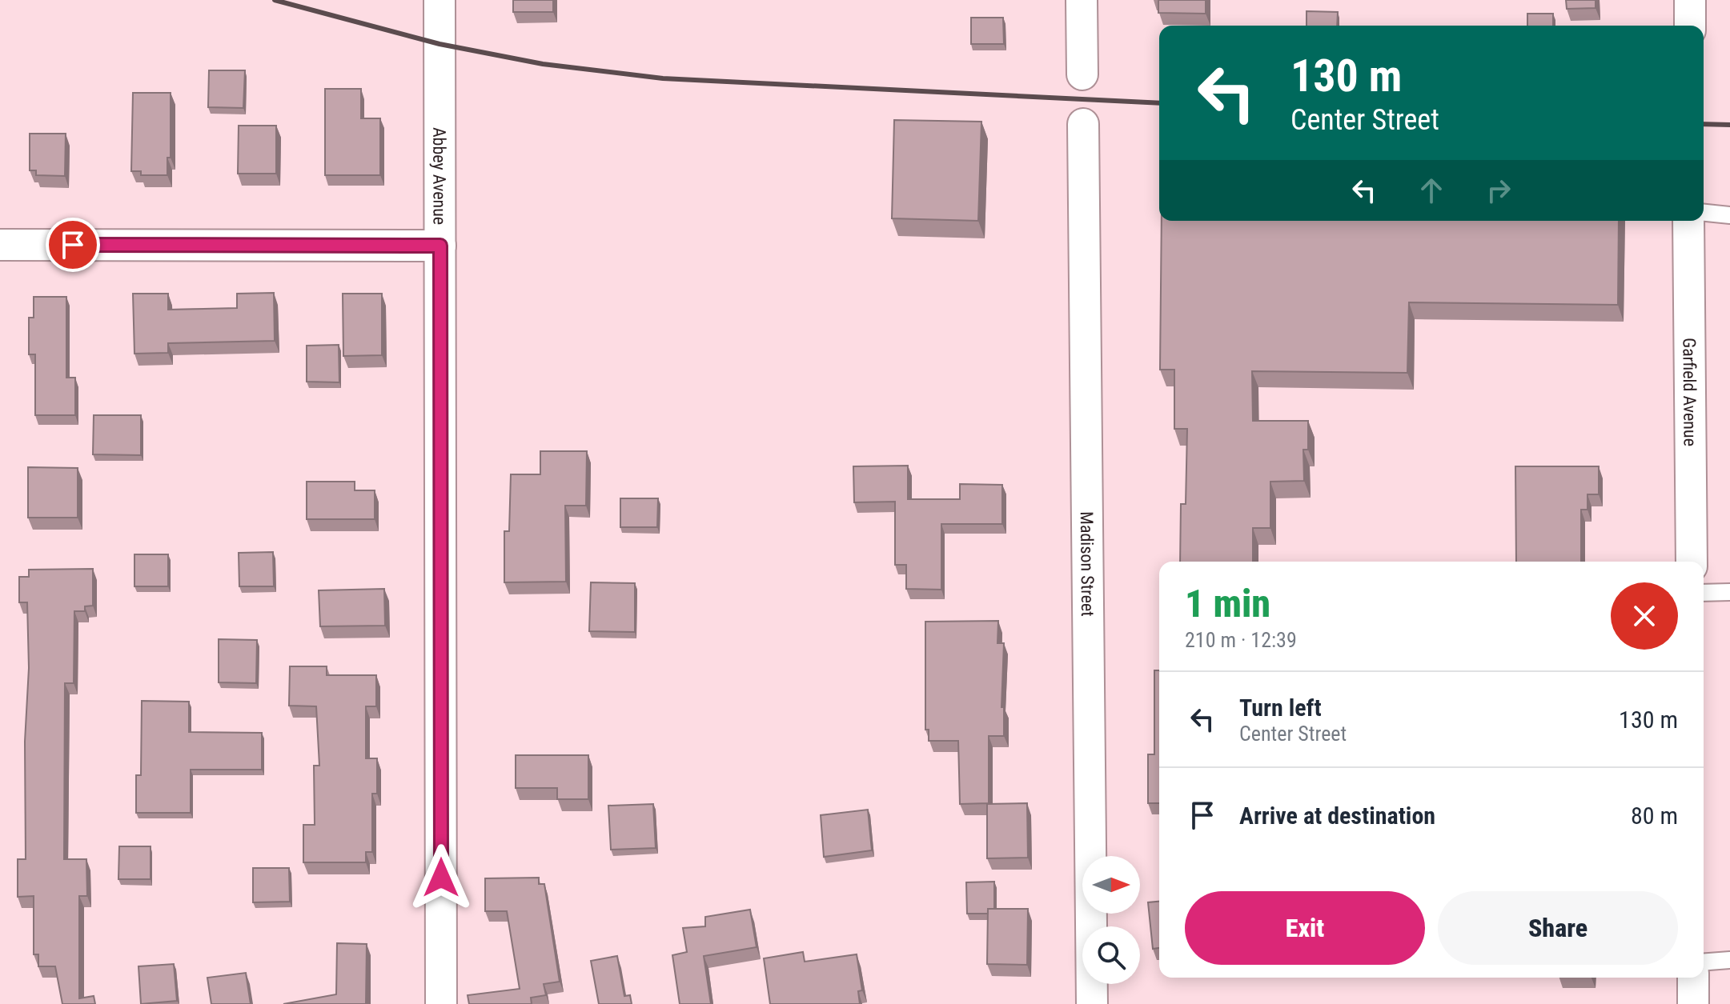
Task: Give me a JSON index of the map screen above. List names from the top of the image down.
{
  "streets": {
    "street": ["Abbey Avenue", "Garfield Avenue", "Madison Street"]
  },
  "north": "right",
  "page": {
    "turn": ["130 m", "Center Street"],
    "heading": ["1 min", "210 m · 12:39"],
    "list": [
      {
        "name": "Turn left",
        "note": "Center Street",
        "value": "130 m"
      },
      {
        "name": "Arrive at destination",
        "value": "80 m"
      }
    ],
    "buttons": ["Exit", "Share"]
  }
}
